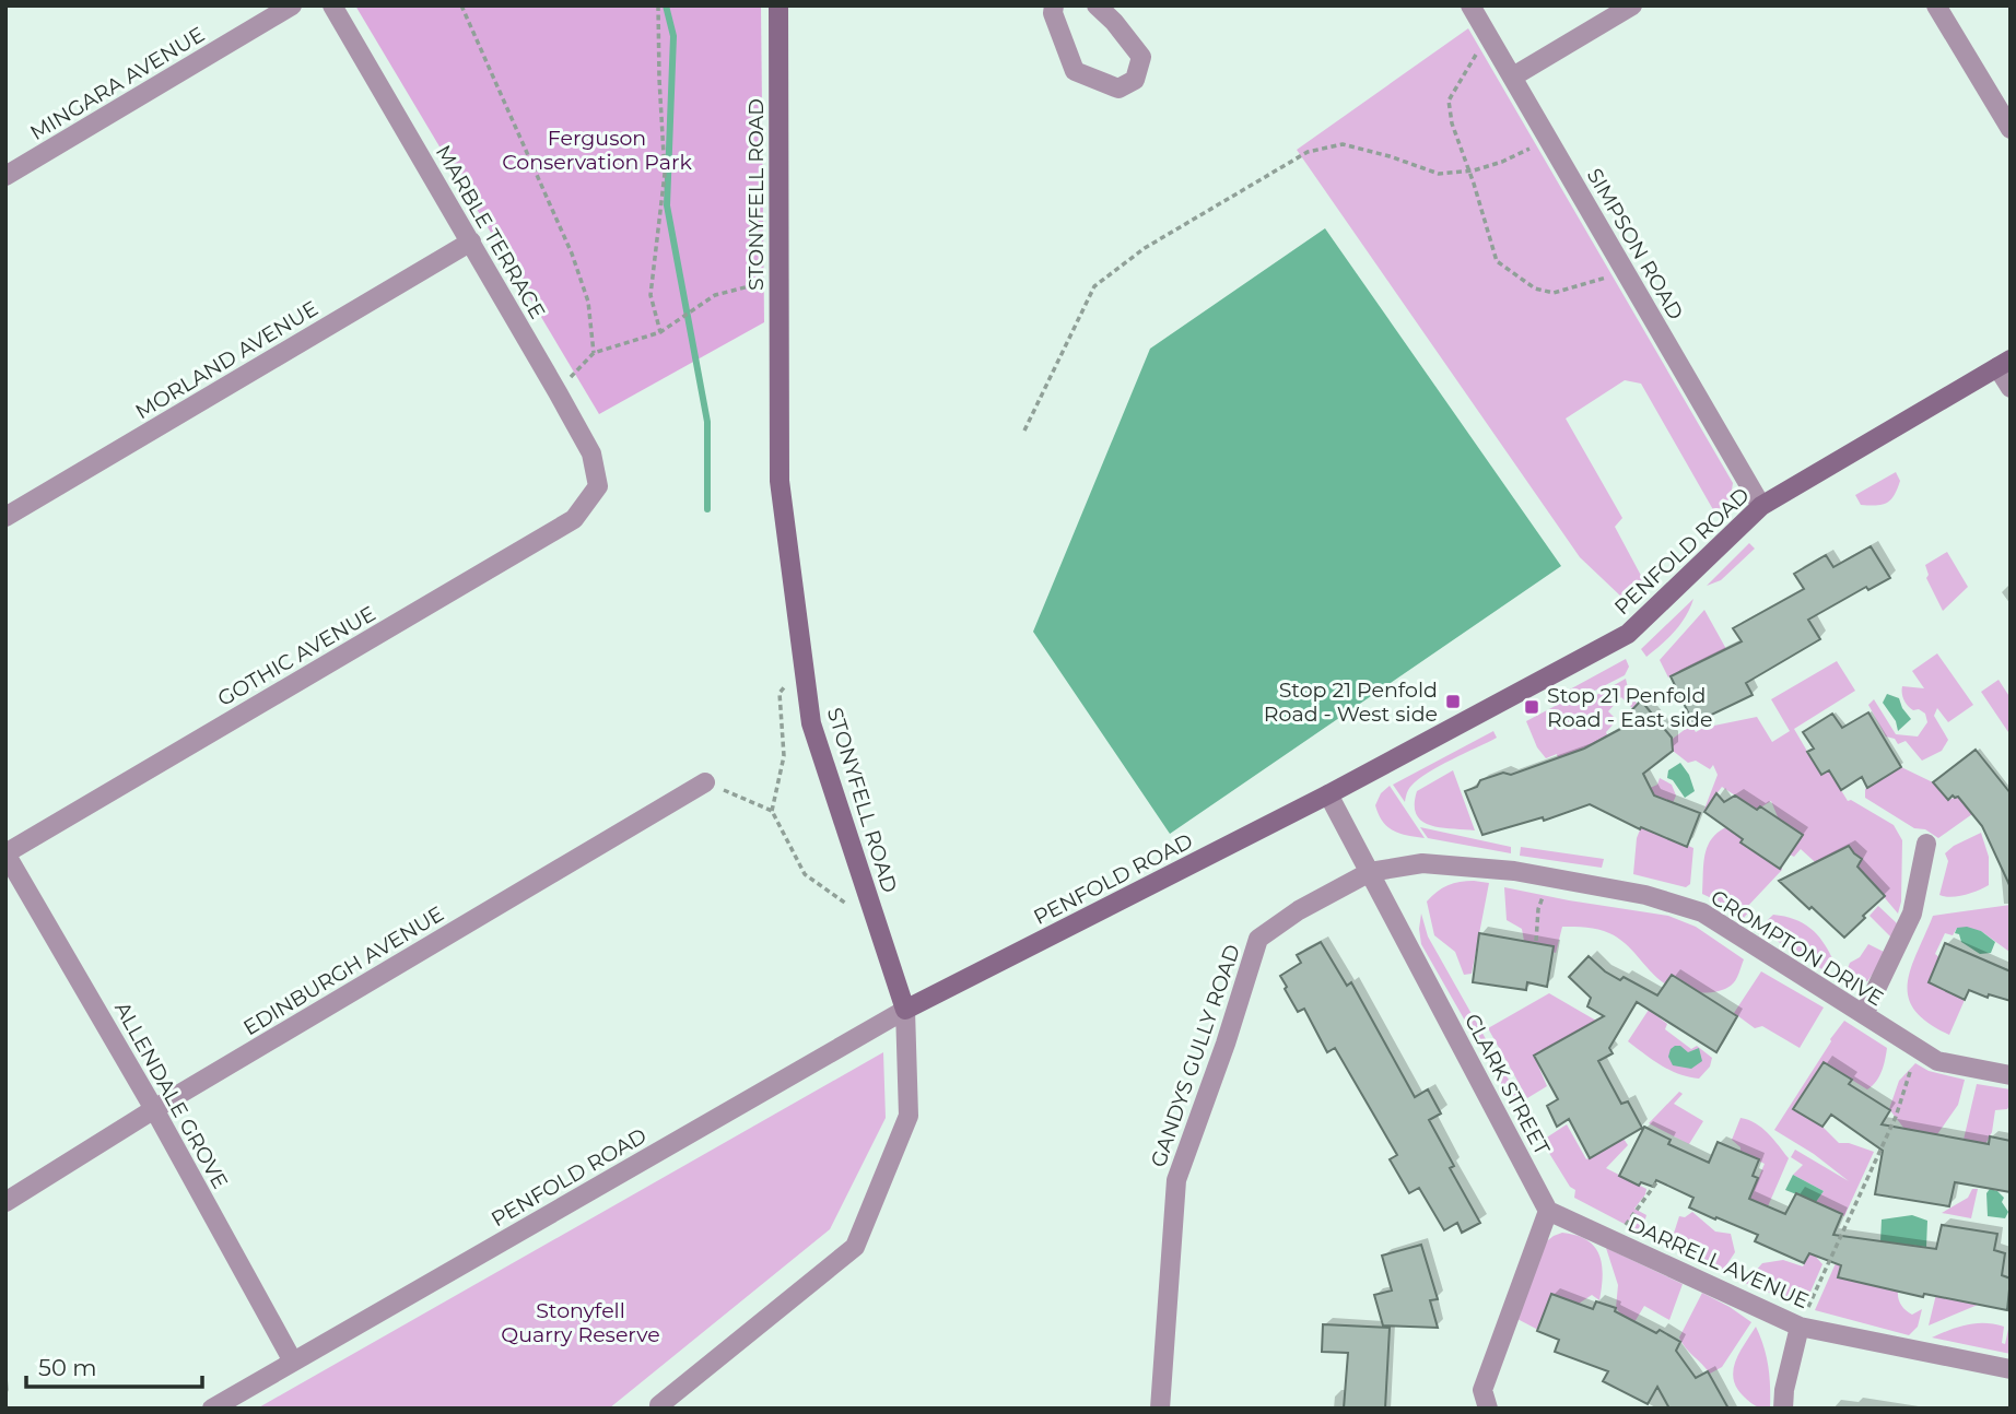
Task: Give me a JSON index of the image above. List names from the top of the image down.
{
  "streets": {
    "street": [
      "MINGARA AVENUE",
      "STONYFELL ROAD",
      "MARBLE TERRACE",
      "SIMPSON ROAD",
      "MORLAND AVENUE",
      "PENFOLD ROAD",
      "GOTHIC AVENUE",
      "CROMPTON DRIVE",
      "EDINBURGH AVENUE",
      "GANDYS GULLY ROAD",
      "CLARK STREET",
      "ALLENDALE GROVE",
      "DARRELL AVENUE"
    ]
  },
  "crossings": [
    ["STONYFELL ROAD", "PENFOLD ROAD"],
    ["MARBLE TERRACE", "MORLAND AVENUE"],
    ["MARBLE TERRACE", "GOTHIC AVENUE"],
    ["SIMPSON ROAD", "PENFOLD ROAD"],
    ["PENFOLD ROAD", "CLARK STREET"],
    ["PENFOLD ROAD", "ALLENDALE GROVE"],
    ["GOTHIC AVENUE", "ALLENDALE GROVE"],
    ["CROMPTON DRIVE", "GANDYS GULLY ROAD"],
    ["CROMPTON DRIVE", "CLARK STREET"],
    ["EDINBURGH AVENUE", "ALLENDALE GROVE"],
    ["GANDYS GULLY ROAD", "CLARK STREET"],
    ["CLARK STREET", "DARRELL AVENUE"]
  ],
  "parks": ["Ferguson Conservation Park", "Stonyfell Quarry Reserve"],
  "places": {
    "transit": ["Stop 21 Penfold Road - West side", "Stop 21 Penfold Road - East side"]
  },
  "scale_bar": "50 m"
}
